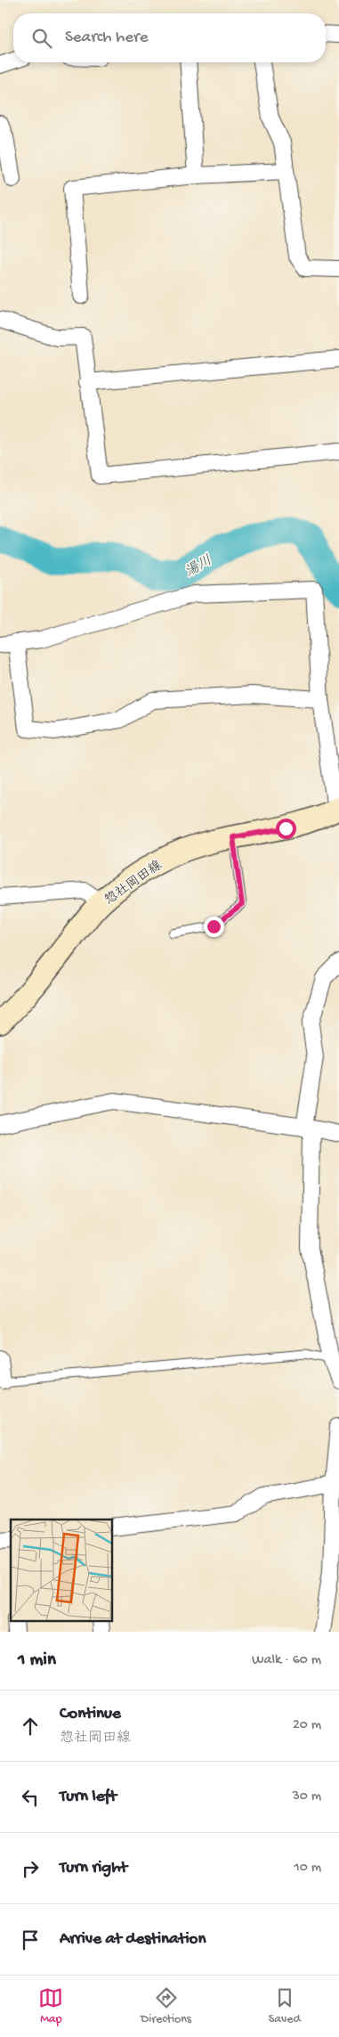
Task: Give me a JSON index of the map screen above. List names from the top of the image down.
{
  "streets": {
    "main road": ["惣社岡田線"]
  },
  "water": ["湯川"],
  "page": {
    "search": "Search here",
    "heading": ["1 min", "Walk · 60 m"],
    "list": [
      ["Continue", "惣社岡田線", "20 m"],
      ["Turn left", "30 m"],
      ["Turn right", "10 m"],
      "Arrive at destination"
    ],
    "nav": ["Map", "Directions", "Saved"]
  }
}
